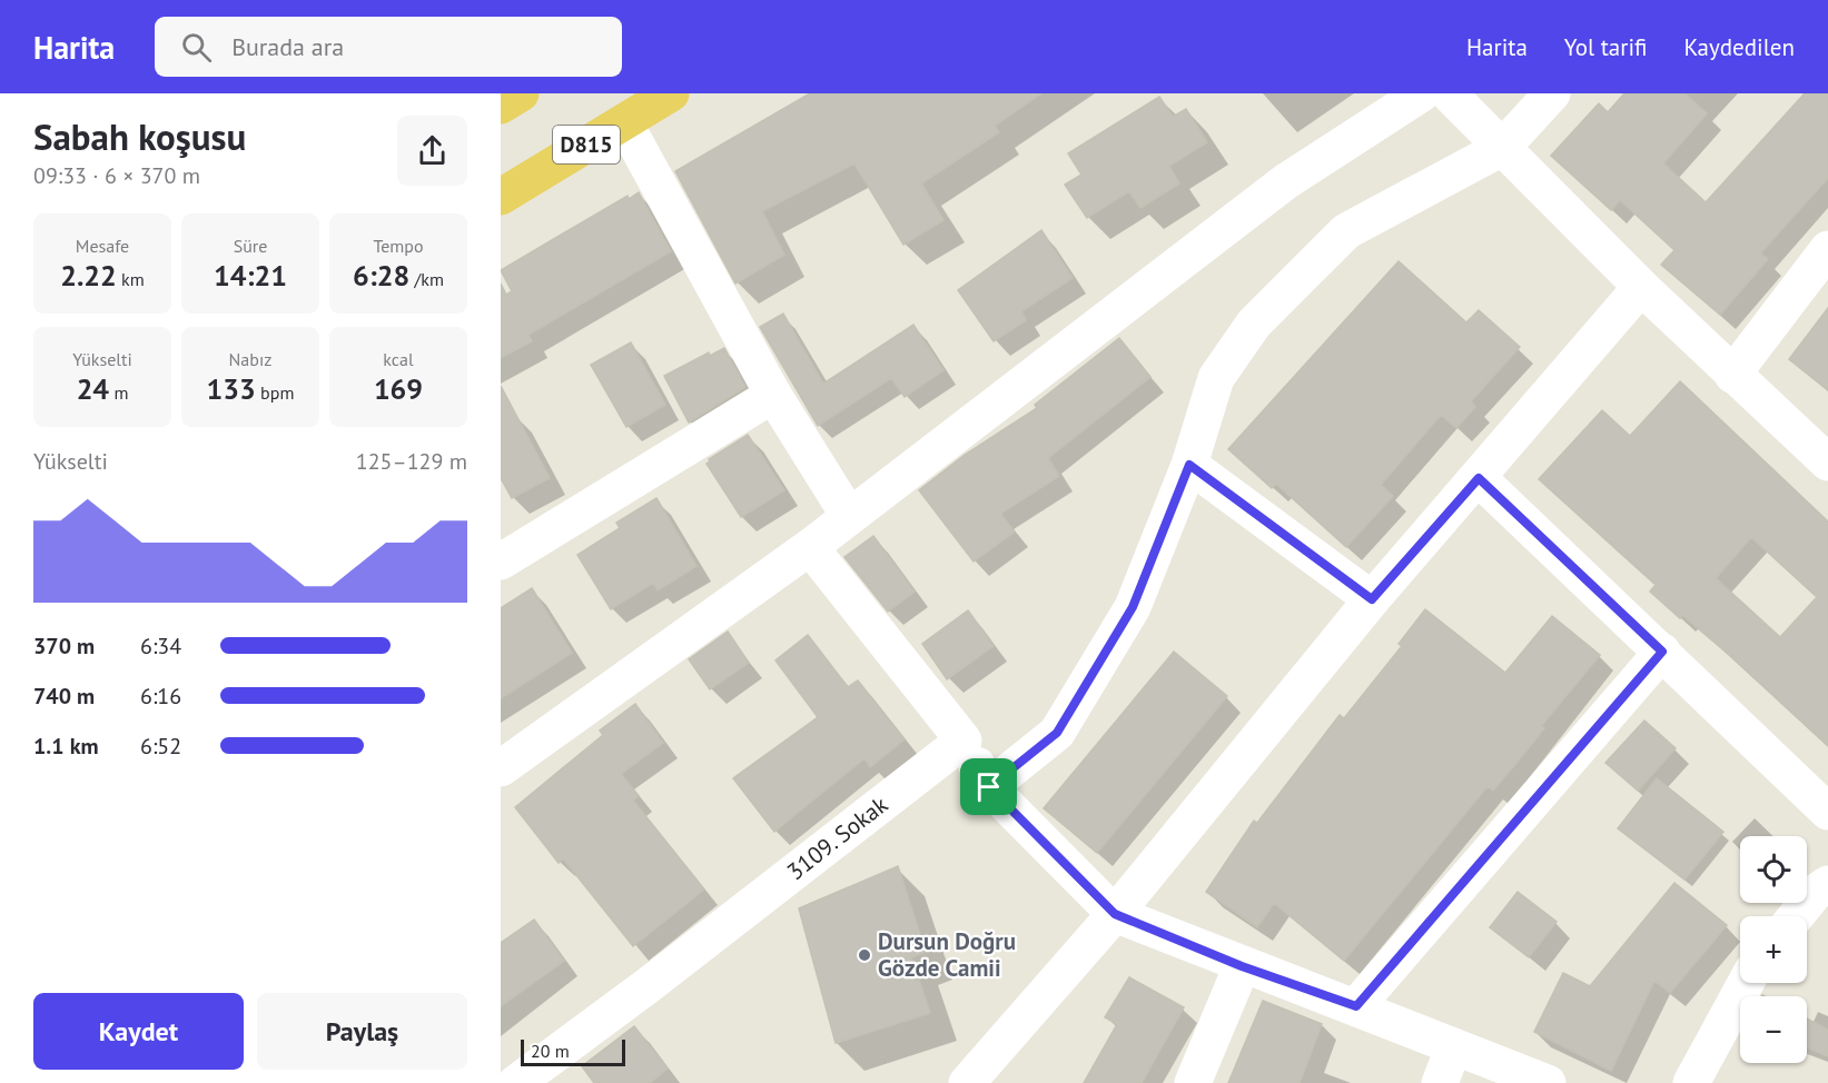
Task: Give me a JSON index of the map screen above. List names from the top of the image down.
{
  "streets": {
    "highway": ["D815"],
    "street": ["3109. Sokak"]
  },
  "places": ["Dursun Doğru Gözde Camii"],
  "scale_bar": "20 m",
  "page": {
    "header": "Harita",
    "search": "Burada ara",
    "nav": ["Harita", "Yol tarifi", "Kaydedilen"],
    "heading": ["Sabah koşusu", "09:33 · 6 × 370 m"],
    "stats": [
      ["Mesafe", "2.22 km"],
      ["Süre", "14:21"],
      ["Tempo", "6:28 /km"],
      ["Yükselti", "24 m"],
      ["Nabız", "133 bpm"],
      ["kcal", "169"]
    ],
    "chart": ["Yükselti", "125–129 m"],
    "list": [
      {
        "name": "370 m",
        "note": "6:34"
      },
      {
        "name": "740 m",
        "note": "6:16"
      },
      {
        "name": "1.1 km",
        "note": "6:52"
      }
    ],
    "map_buttons": ["+", "−"],
    "buttons": ["Kaydet", "Paylaş"],
    "scale": "20 m"
  }
}
